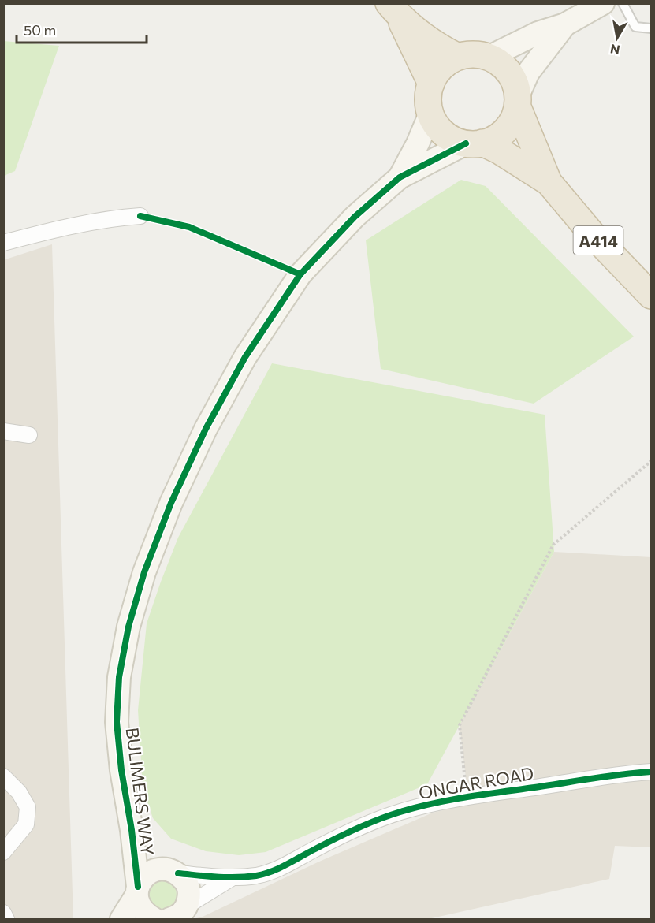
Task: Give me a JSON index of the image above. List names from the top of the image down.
{
  "streets": {
    "highway": ["A414"],
    "street": ["ONGAR ROAD", "BULIMERS WAY"]
  },
  "crossings": [
    ["A414", "BULIMERS WAY"],
    ["ONGAR ROAD", "BULIMERS WAY"]
  ],
  "scale_bar": "50 m",
  "north": "bottom"
}
